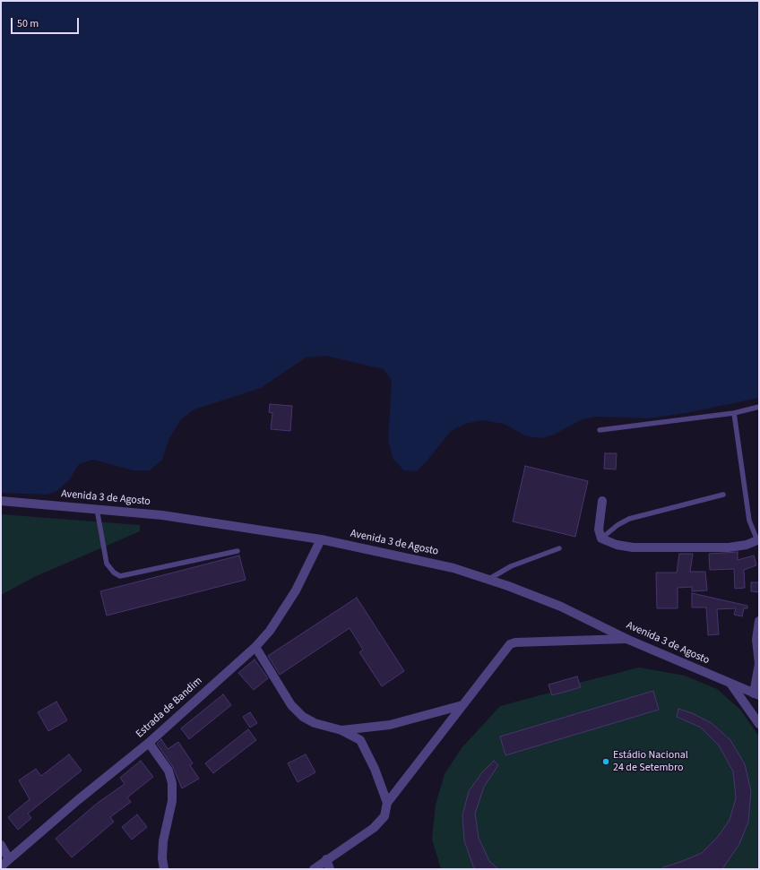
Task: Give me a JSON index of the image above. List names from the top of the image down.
{
  "streets": {
    "street": ["Avenida 3 de Agosto", "Estrada de Bandim"]
  },
  "crossings": [
    ["Avenida 3 de Agosto", "Estrada de Bandim"]
  ],
  "places": ["Estádio Nacional 24 de Setembro"],
  "scale_bar": "50 m"
}
